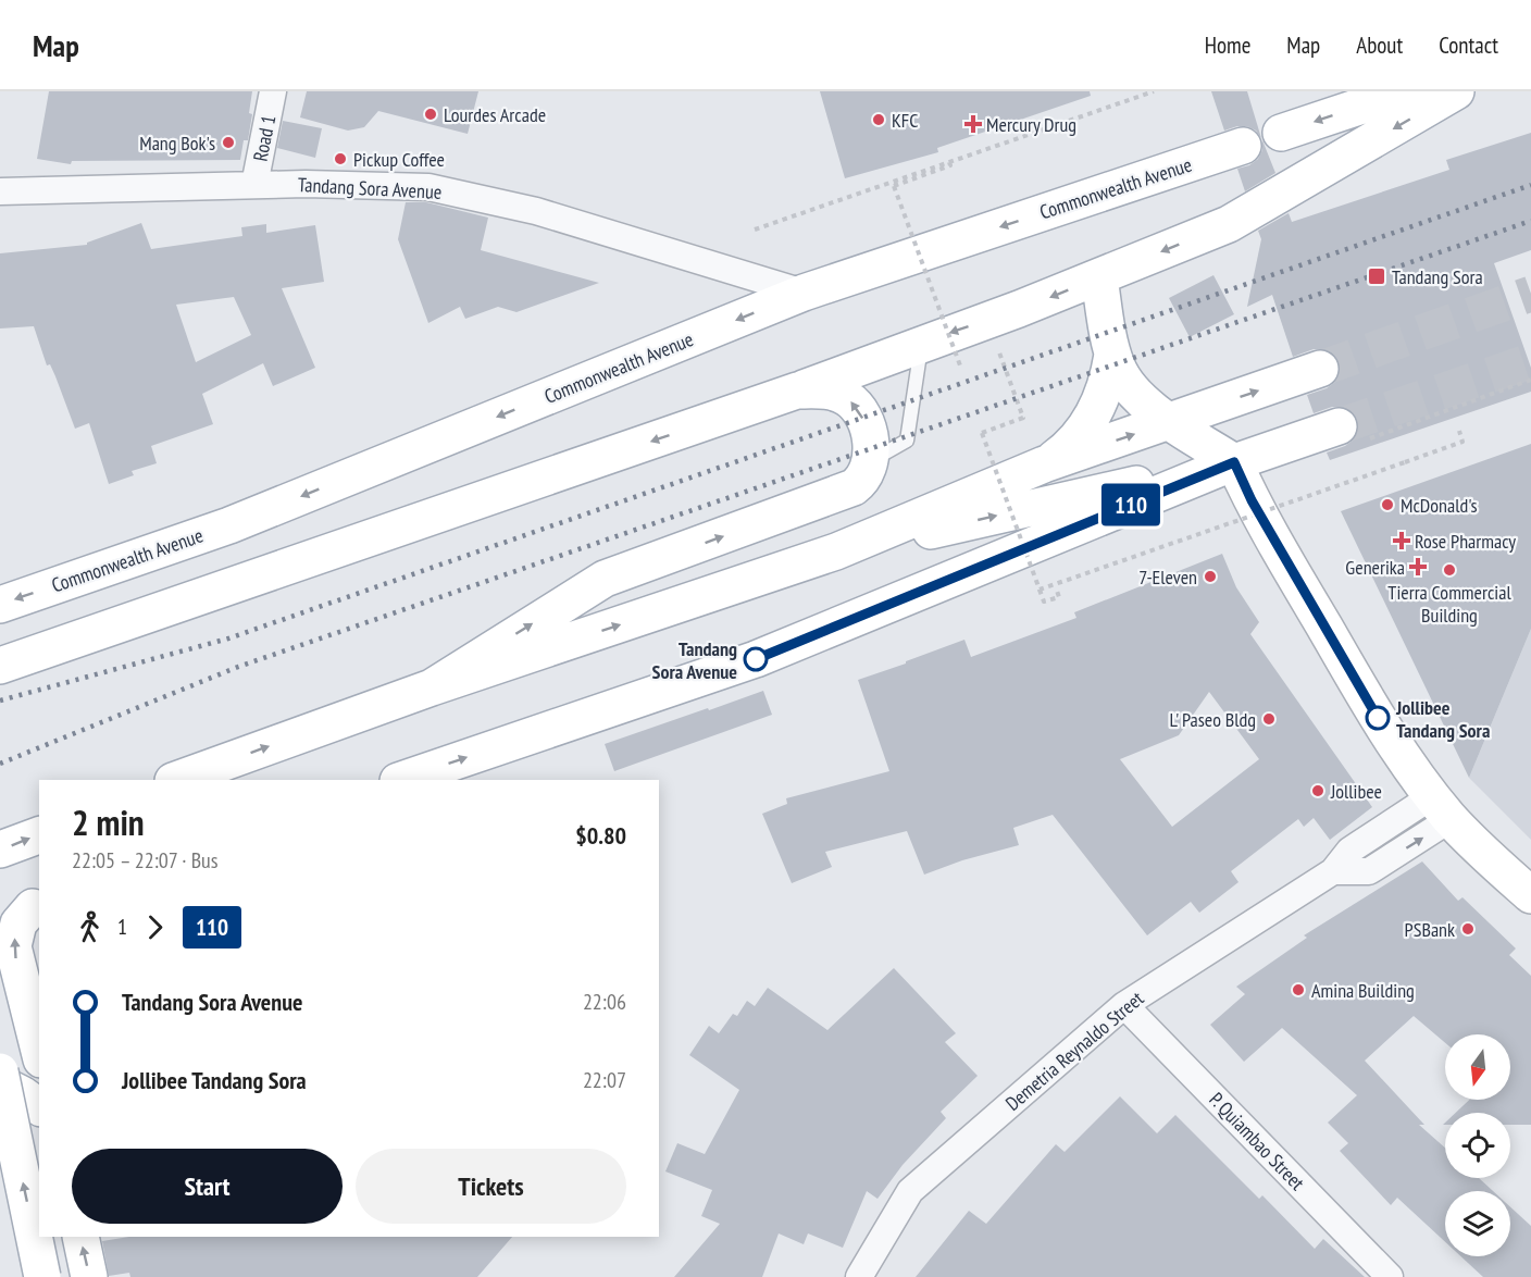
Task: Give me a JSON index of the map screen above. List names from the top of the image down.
{
  "streets": {
    "main road": ["Commonwealth Avenue"],
    "street": [
      "Road 1",
      "Tandang Sora Avenue",
      "Demetria Reynaldo Street",
      "P. Quiambao Street"
    ]
  },
  "crossings": [
    ["Road 1", "Tandang Sora Avenue"],
    ["Tandang Sora Avenue", "Commonwealth Avenue"],
    ["Demetria Reynaldo Street", "P. Quiambao Street"]
  ],
  "places": {
    "other": [
      "Lourdes Arcade",
      "KFC",
      "Mang Bok's",
      "Pickup Coffee",
      "McDonald's",
      "Tierra Commercial Building",
      "7-Eleven",
      "Tandang Sora Avenue",
      "Jollibee Tandang Sora",
      "L' Paseo Bldg",
      "Jollibee",
      "PSBank",
      "Amina Building"
    ],
    "health": ["Mercury Drug", "Rose Pharmacy", "Generika"],
    "transit": ["Tandang Sora"]
  },
  "lines": ["bus line 110"],
  "north": "bottom",
  "page": {
    "header": "Map",
    "nav": [
      "Home",
      "Map",
      "About",
      "Contact"
    ],
    "on_map": "110",
    "heading": ["2 min", "22:05 – 22:07 · Bus", "$0.80"],
    "legs": ["1", "110"],
    "list": [
      {
        "name": "Tandang Sora Avenue",
        "value": "22:06"
      },
      {
        "name": "Jollibee Tandang Sora",
        "value": "22:07"
      }
    ],
    "buttons": ["Start", "Tickets"]
  }
}
